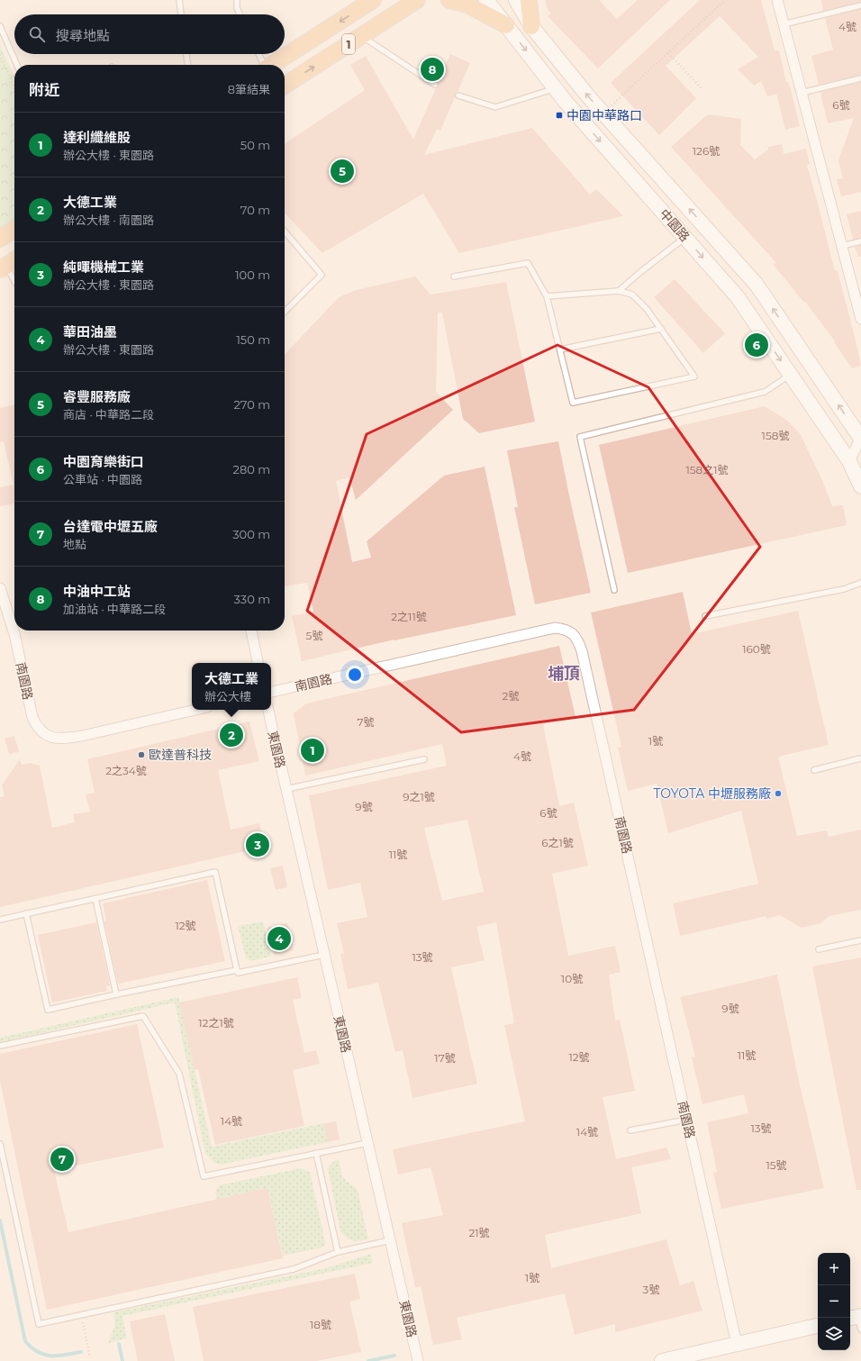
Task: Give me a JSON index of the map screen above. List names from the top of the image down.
{
  "streets": {
    "main road": ["1", "中園路"],
    "street": ["南園路", "東園路"]
  },
  "districts": ["埔頂"],
  "places": {
    "transit": ["中園中華路口"],
    "other": ["歐達普科技", "TOYOTA 中壢服務廠"]
  },
  "house_numbers": [
    "4號",
    "6號",
    "126號",
    "158號",
    "158之1號",
    "2之11號",
    "5號",
    "160號",
    "2號",
    "7號",
    "1號",
    "4號",
    "2之34號",
    "9之1號",
    "9號",
    "6號",
    "6之1號",
    "11號",
    "12號",
    "13號",
    "10號",
    "9號",
    "12之1號",
    "11號",
    "12號",
    "17號",
    "14號",
    "13號",
    "14號",
    "15號",
    "21號",
    "1號",
    "3號",
    "18號"
  ],
  "page": {
    "search": "搜尋地點",
    "pins": [
      "8",
      "5",
      "6",
      "2",
      "1",
      "3",
      "4",
      "7"
    ],
    "heading": ["附近", "8筆結果"],
    "list": [
      {
        "mark": "1",
        "name": "達利纖維股",
        "note": "辦公大樓 · 東園路",
        "value": "50 m"
      },
      {
        "mark": "2",
        "name": "大德工業",
        "note": "辦公大樓 · 南園路",
        "value": "70 m"
      },
      {
        "mark": "3",
        "name": "純暉機械工業",
        "note": "辦公大樓 · 東園路",
        "value": "100 m"
      },
      {
        "mark": "4",
        "name": "華田油墨",
        "note": "辦公大樓 · 東園路",
        "value": "150 m"
      },
      {
        "mark": "5",
        "name": "睿豐服務廠",
        "note": "商店 · 中華路二段",
        "value": "270 m"
      },
      {
        "mark": "6",
        "name": "中園育樂街口",
        "note": "公車站 · 中園路",
        "value": "280 m"
      },
      {
        "mark": "7",
        "name": "台達電中壢五廠",
        "note": "地點",
        "value": "300 m"
      },
      {
        "mark": "8",
        "name": "中油中工站",
        "note": "加油站 · 中華路二段",
        "value": "330 m"
      }
    ],
    "popup": ["大德工業", "辦公大樓"],
    "map_buttons": ["+", "−"]
  }
}
